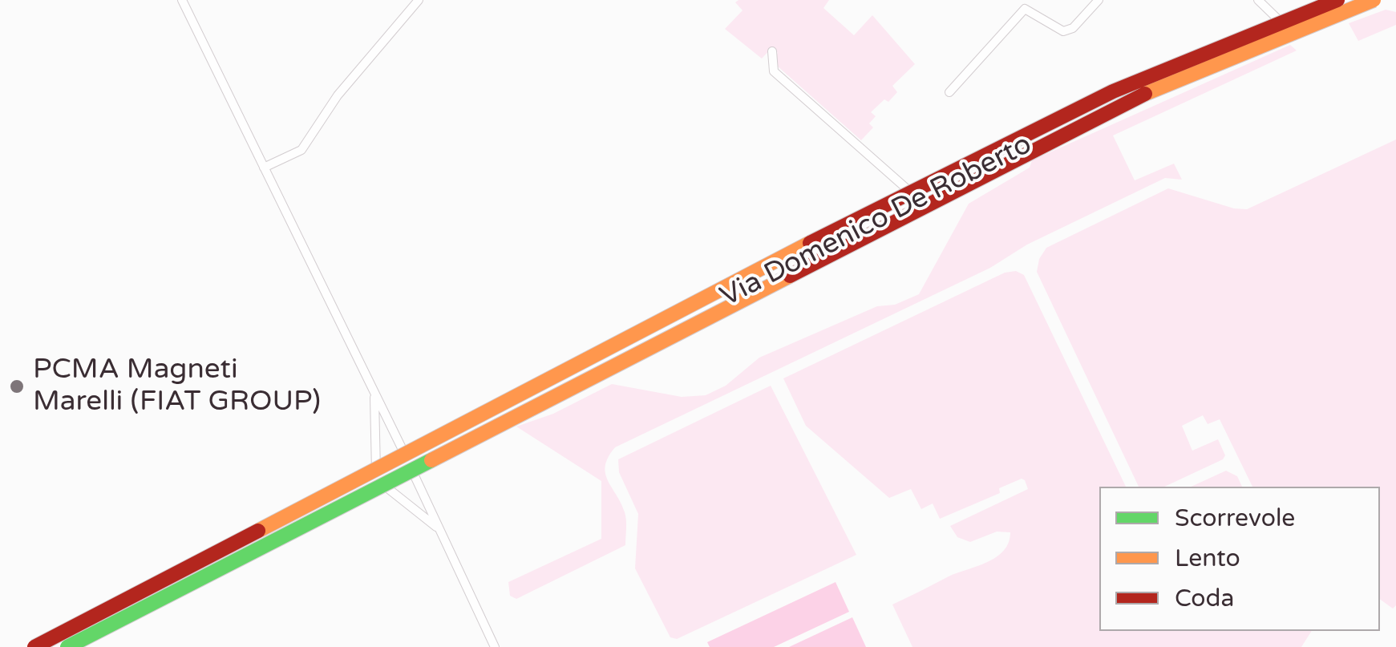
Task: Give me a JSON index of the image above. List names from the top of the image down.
{
  "streets": {
    "street": ["Via Domenico De Roberto"]
  },
  "places": ["PCMA Magneti Marelli (FIAT GROUP)"],
  "legend": ["Scorrevole", "Lento", "Coda"]
}
